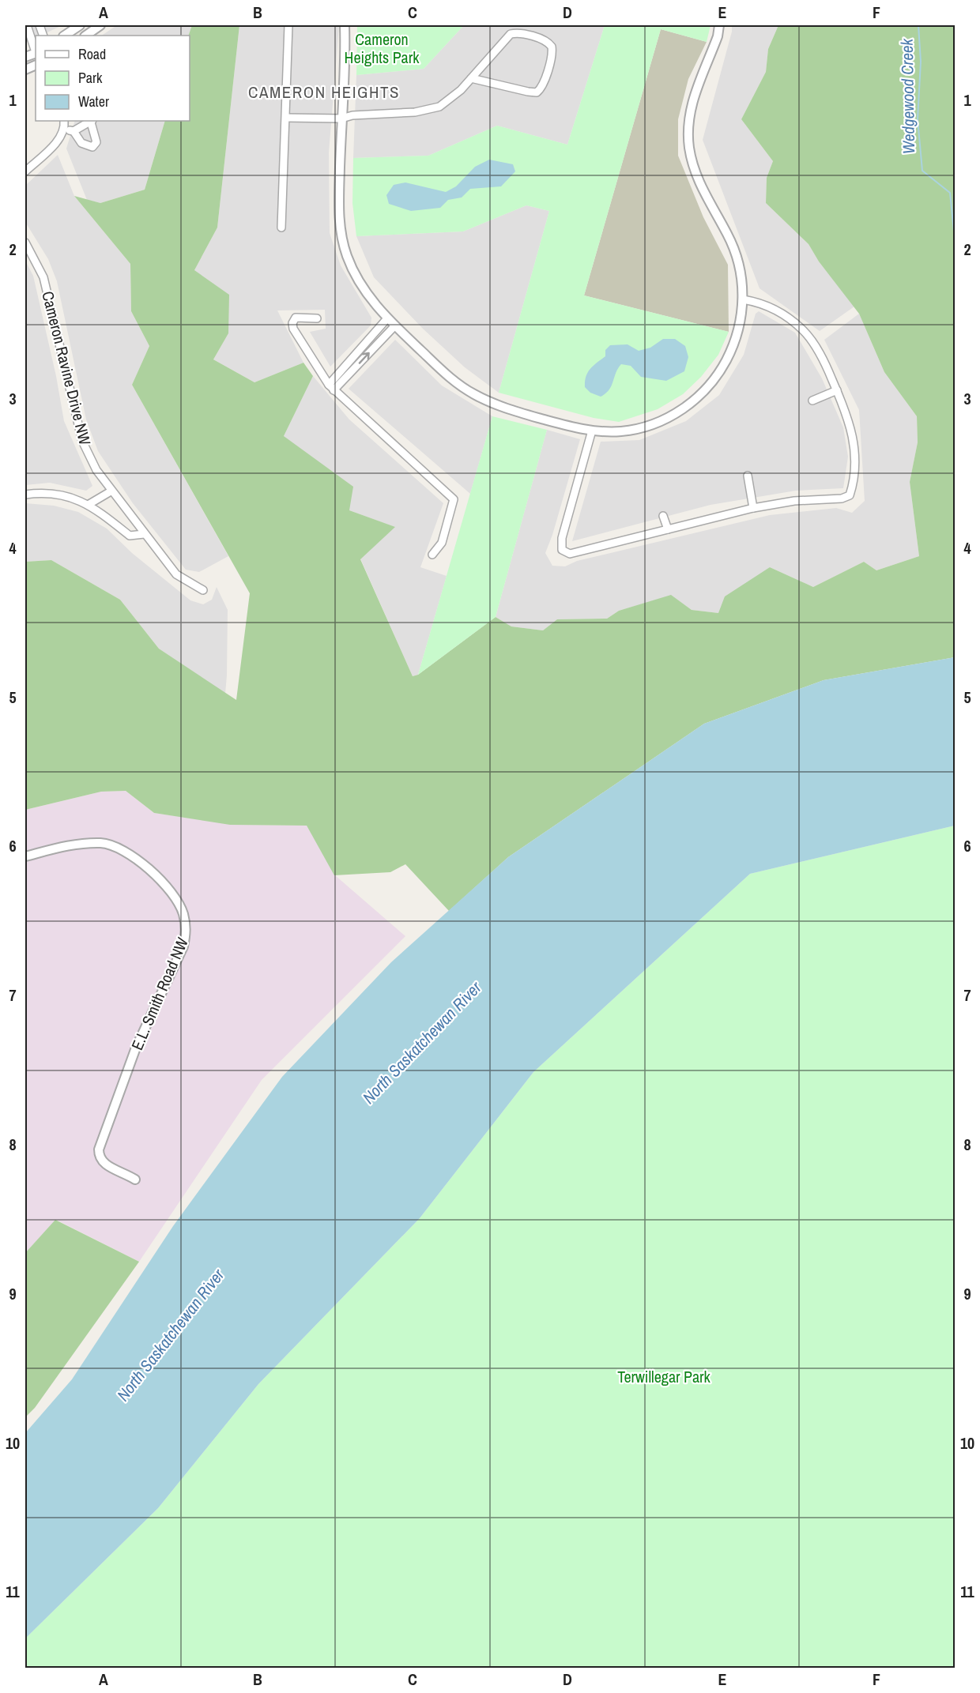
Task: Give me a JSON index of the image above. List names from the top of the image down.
{
  "streets": {
    "street": ["Cameron Ravine Drive NW", "E.L. Smith Road NW"]
  },
  "districts": ["CAMERON HEIGHTS"],
  "water": ["Wedgewood Creek", "North Saskatchewan River"],
  "parks": ["Cameron Heights Park", "Terwillegar Park"],
  "legend": ["Road", "Park", "Water"],
  "grid": {
    "columns": [
      "A",
      "B",
      "C",
      "D",
      "E",
      "F"
    ],
    "rows": [
      "1",
      "2",
      "3",
      "4",
      "5",
      "6",
      "7",
      "8",
      "9",
      "10",
      "11"
    ]
  }
}
